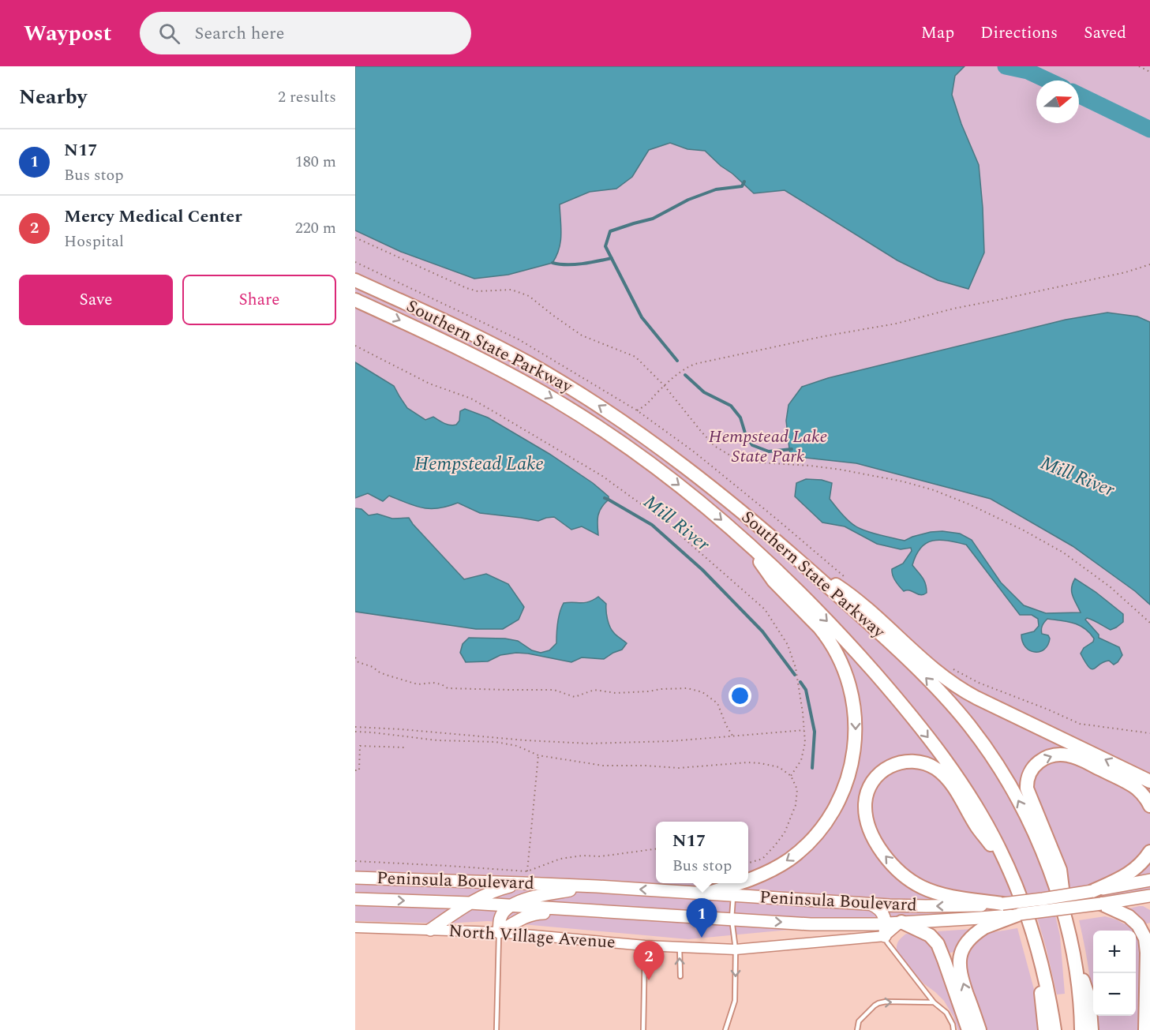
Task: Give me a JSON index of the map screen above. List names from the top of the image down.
{
  "streets": {
    "highway": ["Southern State Parkway"],
    "main road": ["Peninsula Boulevard"],
    "street": ["North Village Avenue"]
  },
  "water": ["Hempstead Lake", "Mill River"],
  "parks": ["Hempstead Lake State Park"],
  "north": "right",
  "page": {
    "header": "Waypost",
    "search": "Search here",
    "nav": ["Map", "Directions", "Saved"],
    "heading": ["Nearby", "2 results"],
    "list": [
      {
        "mark": "1",
        "name": "N17",
        "note": "Bus stop",
        "value": "180 m"
      },
      {
        "mark": "2",
        "name": "Mercy Medical Center",
        "note": "Hospital",
        "value": "220 m"
      }
    ],
    "buttons": ["Save", "Share"],
    "popup": ["N17", "Bus stop"],
    "pins": ["1", "2"],
    "map_buttons": ["+", "−"]
  }
}
